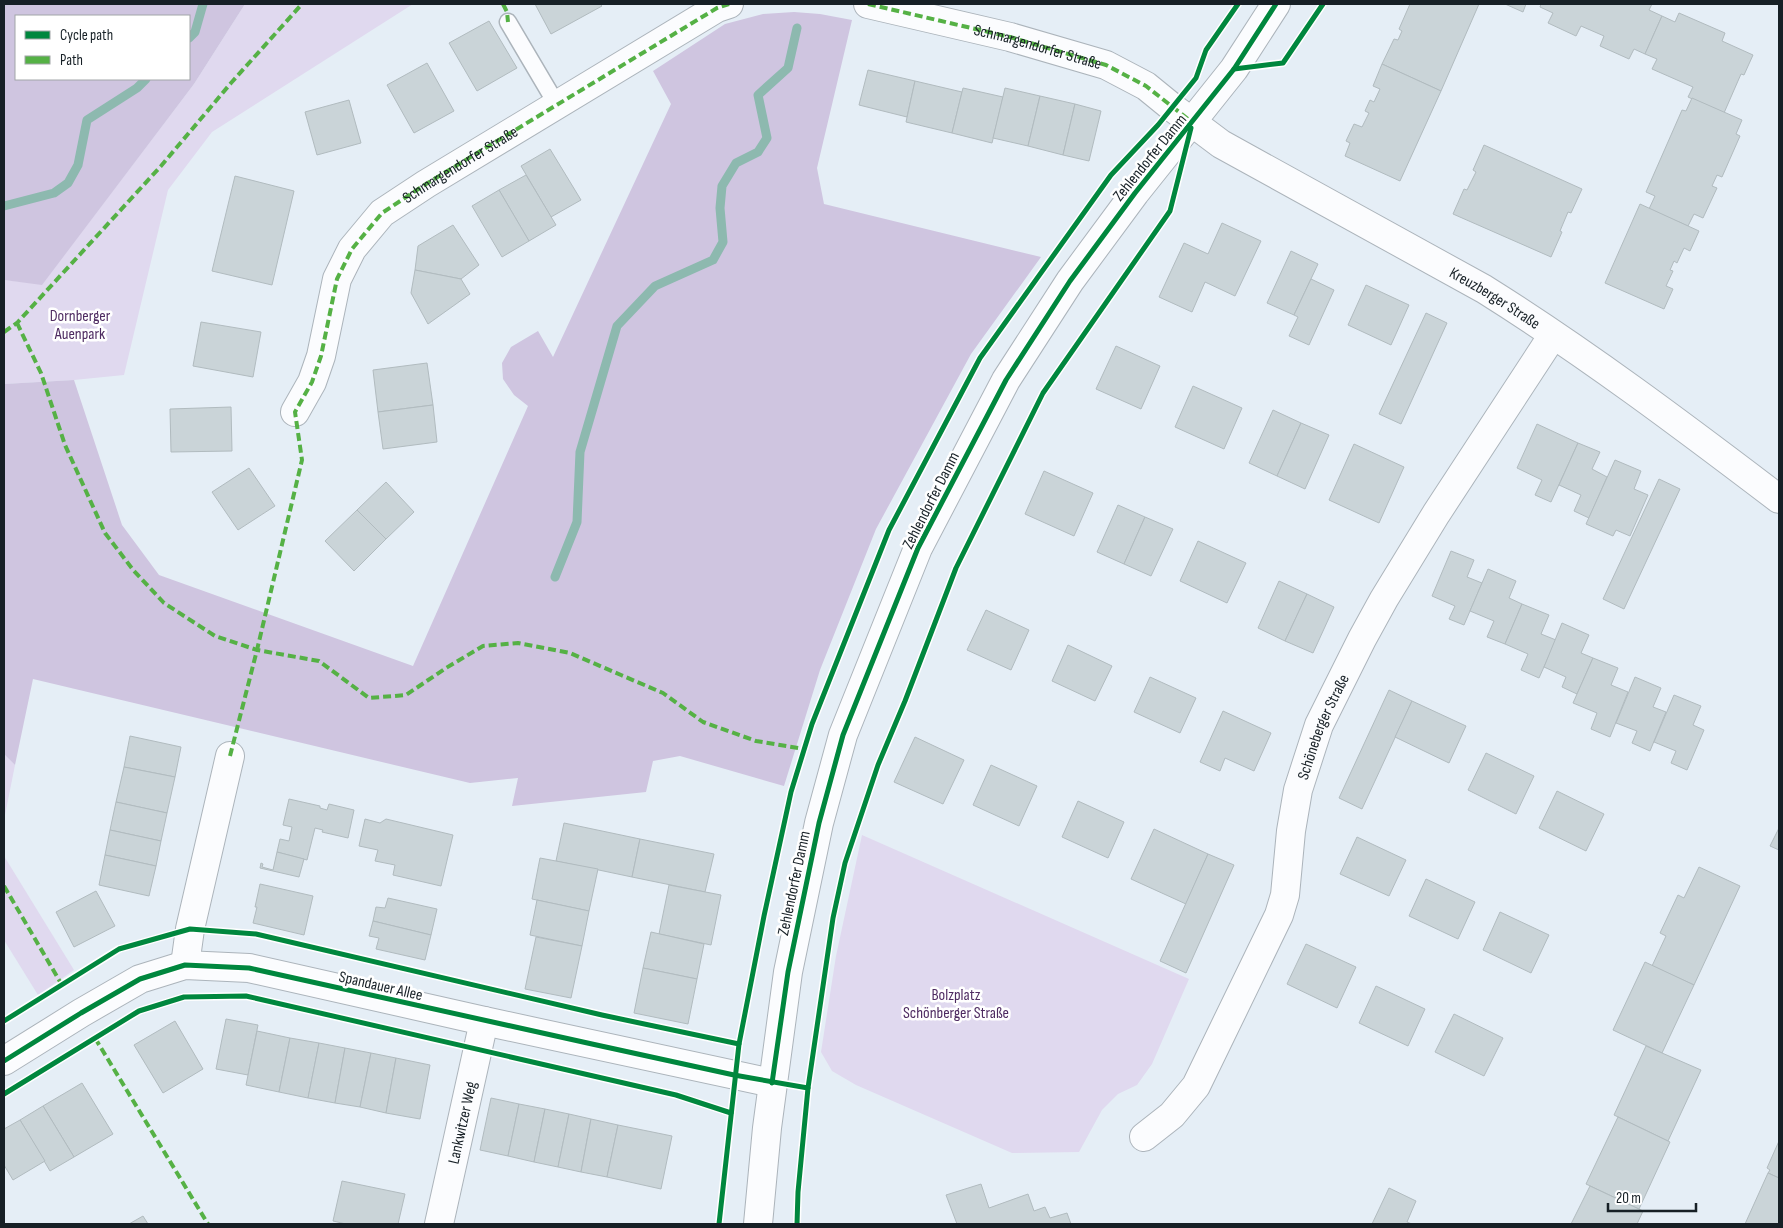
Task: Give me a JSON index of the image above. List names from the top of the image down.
{
  "streets": {
    "street": [
      "Schmargendorfer Straße",
      "Zehlendorfer Damm",
      "Kreuzberger Straße",
      "Schöneberger Straße",
      "Spandauer Allee",
      "Lankwitzer Weg"
    ]
  },
  "crossings": [
    ["Schmargendorfer Straße", "Zehlendorfer Damm"],
    ["Schmargendorfer Straße", "Kreuzberger Straße"],
    ["Zehlendorfer Damm", "Kreuzberger Straße"],
    ["Zehlendorfer Damm", "Spandauer Allee"],
    ["Kreuzberger Straße", "Schöneberger Straße"],
    ["Spandauer Allee", "Lankwitzer Weg"]
  ],
  "parks": ["Dornberger Auenpark", "Bolzplatz Schönberger Straße"],
  "legend": ["Cycle path", "Path"],
  "scale_bar": "20 m"
}
